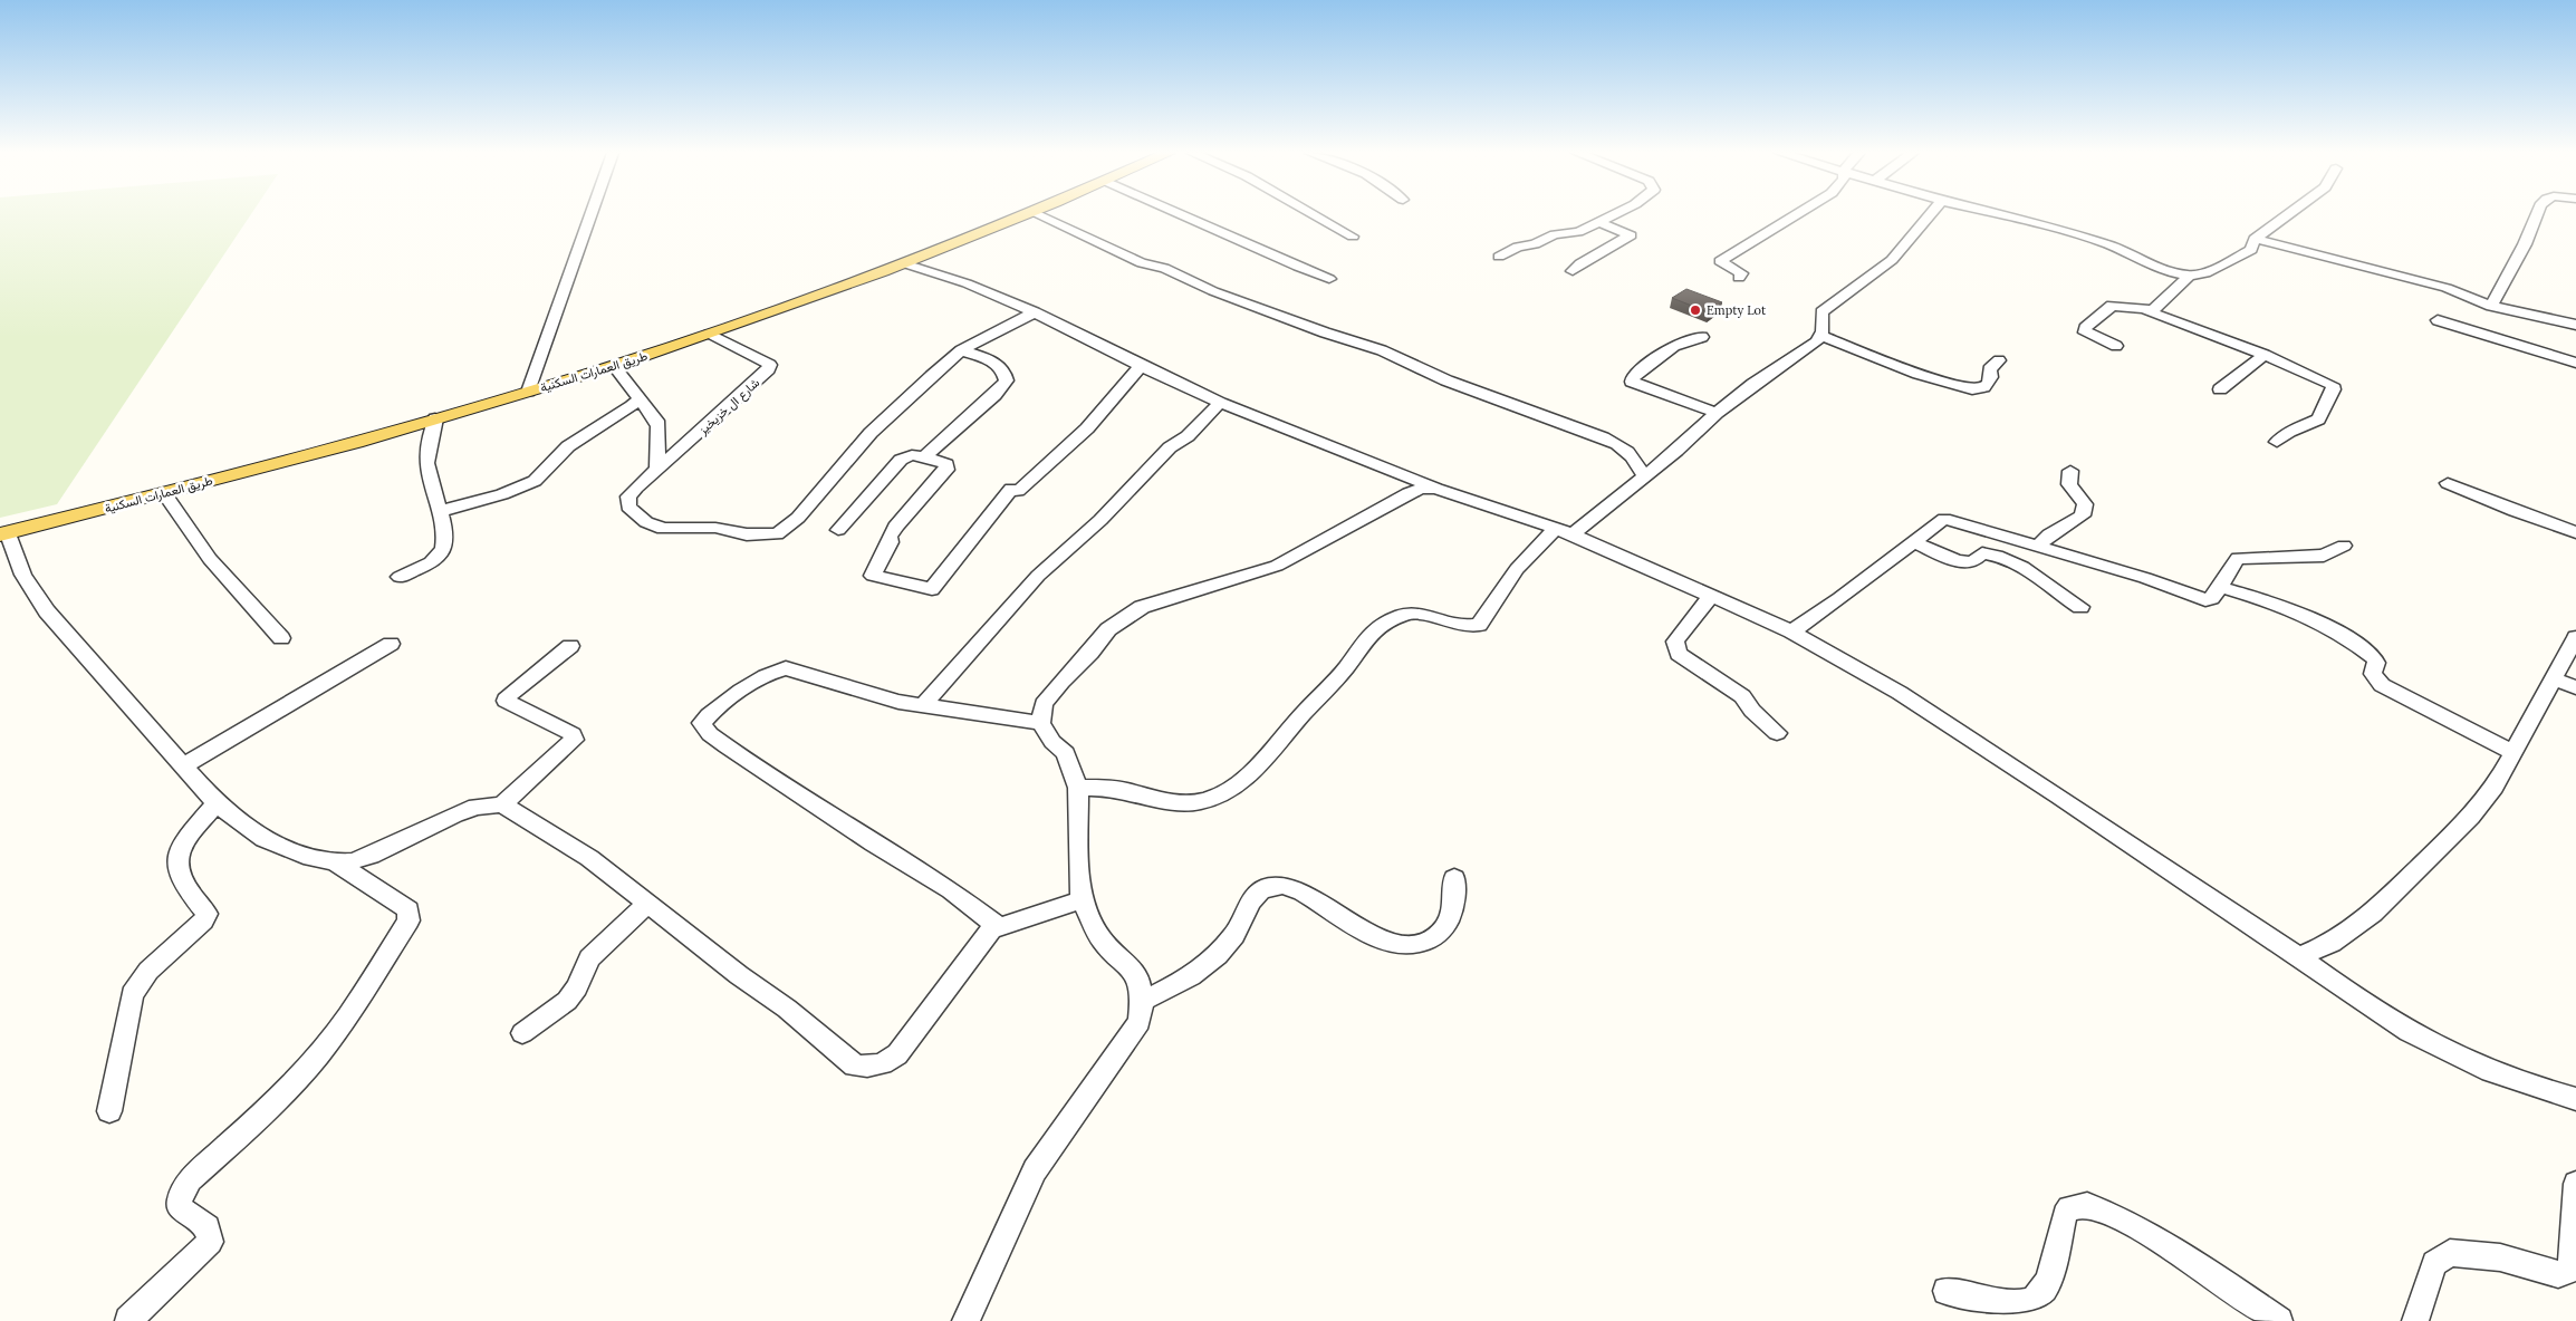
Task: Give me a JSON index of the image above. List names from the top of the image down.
{
  "streets": {
    "main road": ["طريق العمارات السكنية"],
    "street": ["شارع ال خزيخيز"]
  },
  "crossings": [
    ["طريق العمارات السكنية", "شارع ال خزيخيز"]
  ],
  "places": ["Empty Lot"]
}
